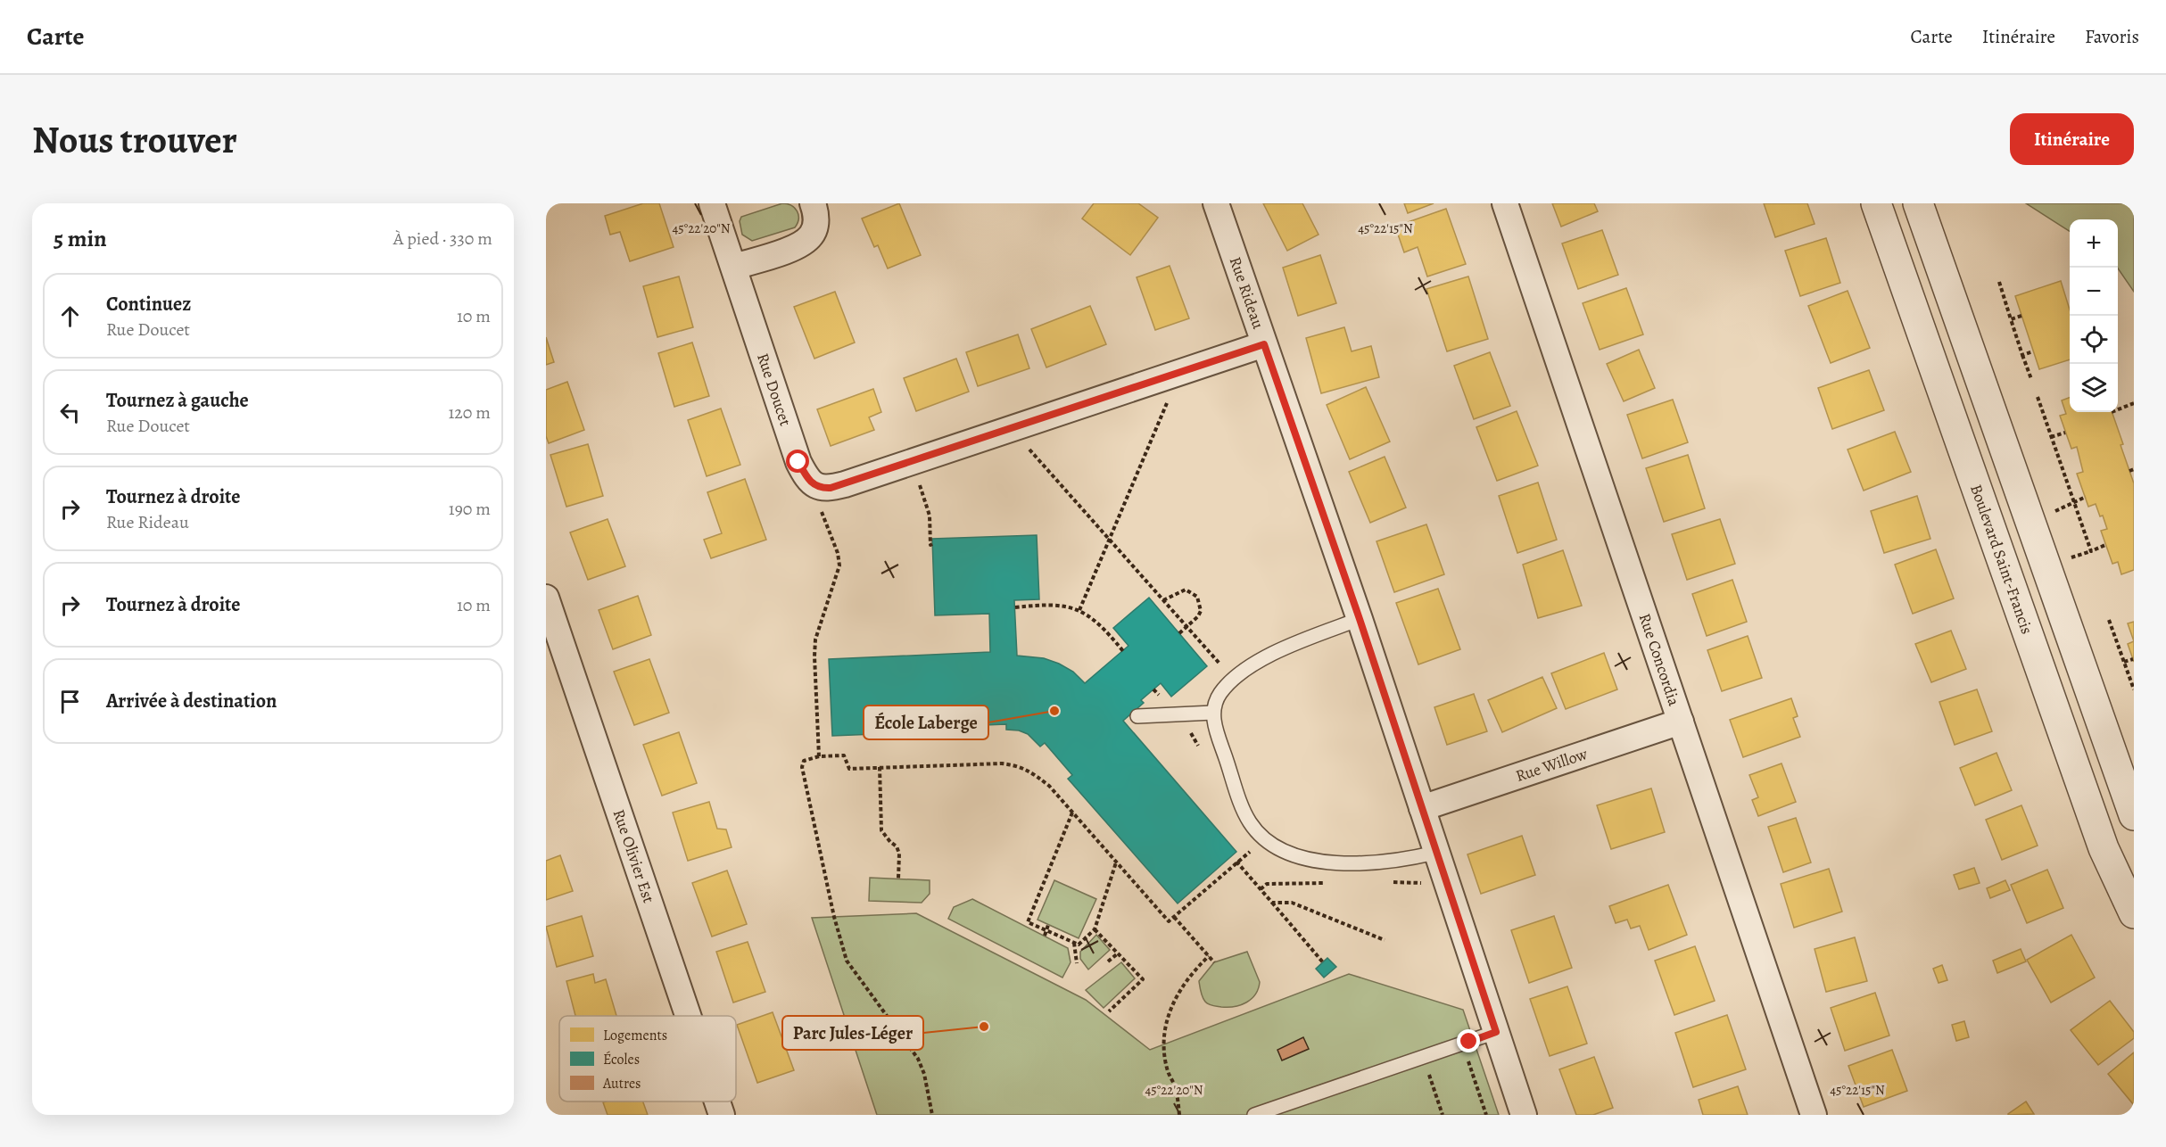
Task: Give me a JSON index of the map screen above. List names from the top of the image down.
{
  "streets": {
    "street": [
      "Rue Rideau",
      "Rue Doucet",
      "Boulevard Saint-Francis",
      "Rue Concordia",
      "Rue Willow",
      "Rue Olivier Est"
    ]
  },
  "crossings": [
    ["Rue Rideau", "Rue Doucet"],
    ["Rue Rideau", "Rue Willow"],
    ["Rue Concordia", "Rue Willow"]
  ],
  "places": ["École Laberge", "Parc Jules-Léger"],
  "legend": ["Logements", "Écoles", "Autres"],
  "page": {
    "header": "Carte",
    "nav": ["Carte", "Itinéraire", "Favoris"],
    "buttons": "Itinéraire",
    "title": "Nous trouver",
    "heading": ["5 min", "À pied · 330 m"],
    "map_buttons": ["+", "−"],
    "list": [
      ["Continuez", "Rue Doucet", "10 m"],
      ["Tournez à gauche", "Rue Doucet", "120 m"],
      ["Tournez à droite", "Rue Rideau", "190 m"],
      ["Tournez à droite", "10 m"],
      "Arrivée à destination"
    ]
  },
  "coordinates": ["45°22'20\"N", "45°22'15\"N"]
}
